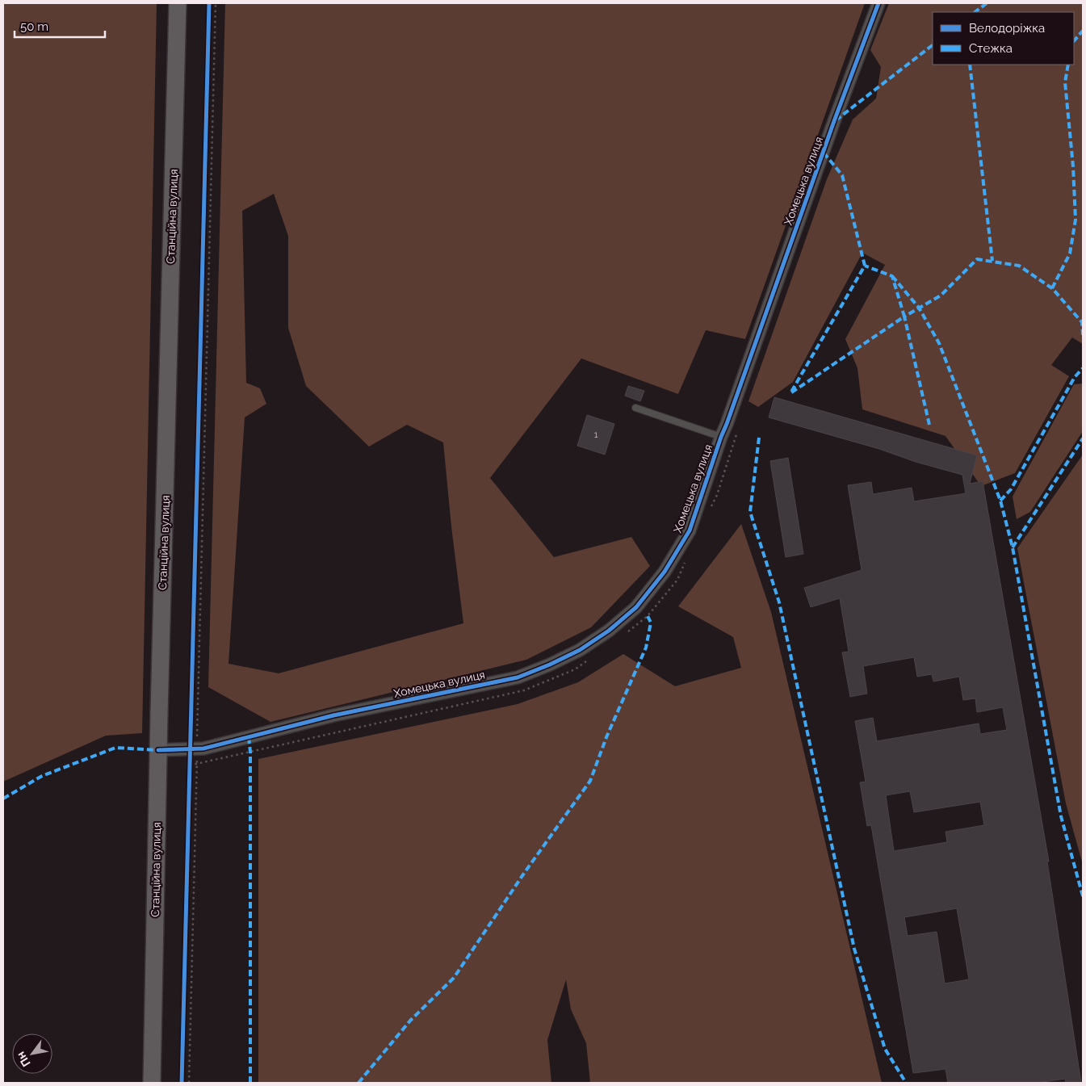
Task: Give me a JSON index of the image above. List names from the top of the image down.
{
  "streets": {
    "street": ["Хомецька вулиця", "Станційна вулиця"]
  },
  "crossings": [
    ["Хомецька вулиця", "Станційна вулиця"]
  ],
  "house_numbers": ["1"],
  "legend": ["Велодоріжка", "Стежка"],
  "scale_bar": "50 m",
  "north": "bottom left"
}
